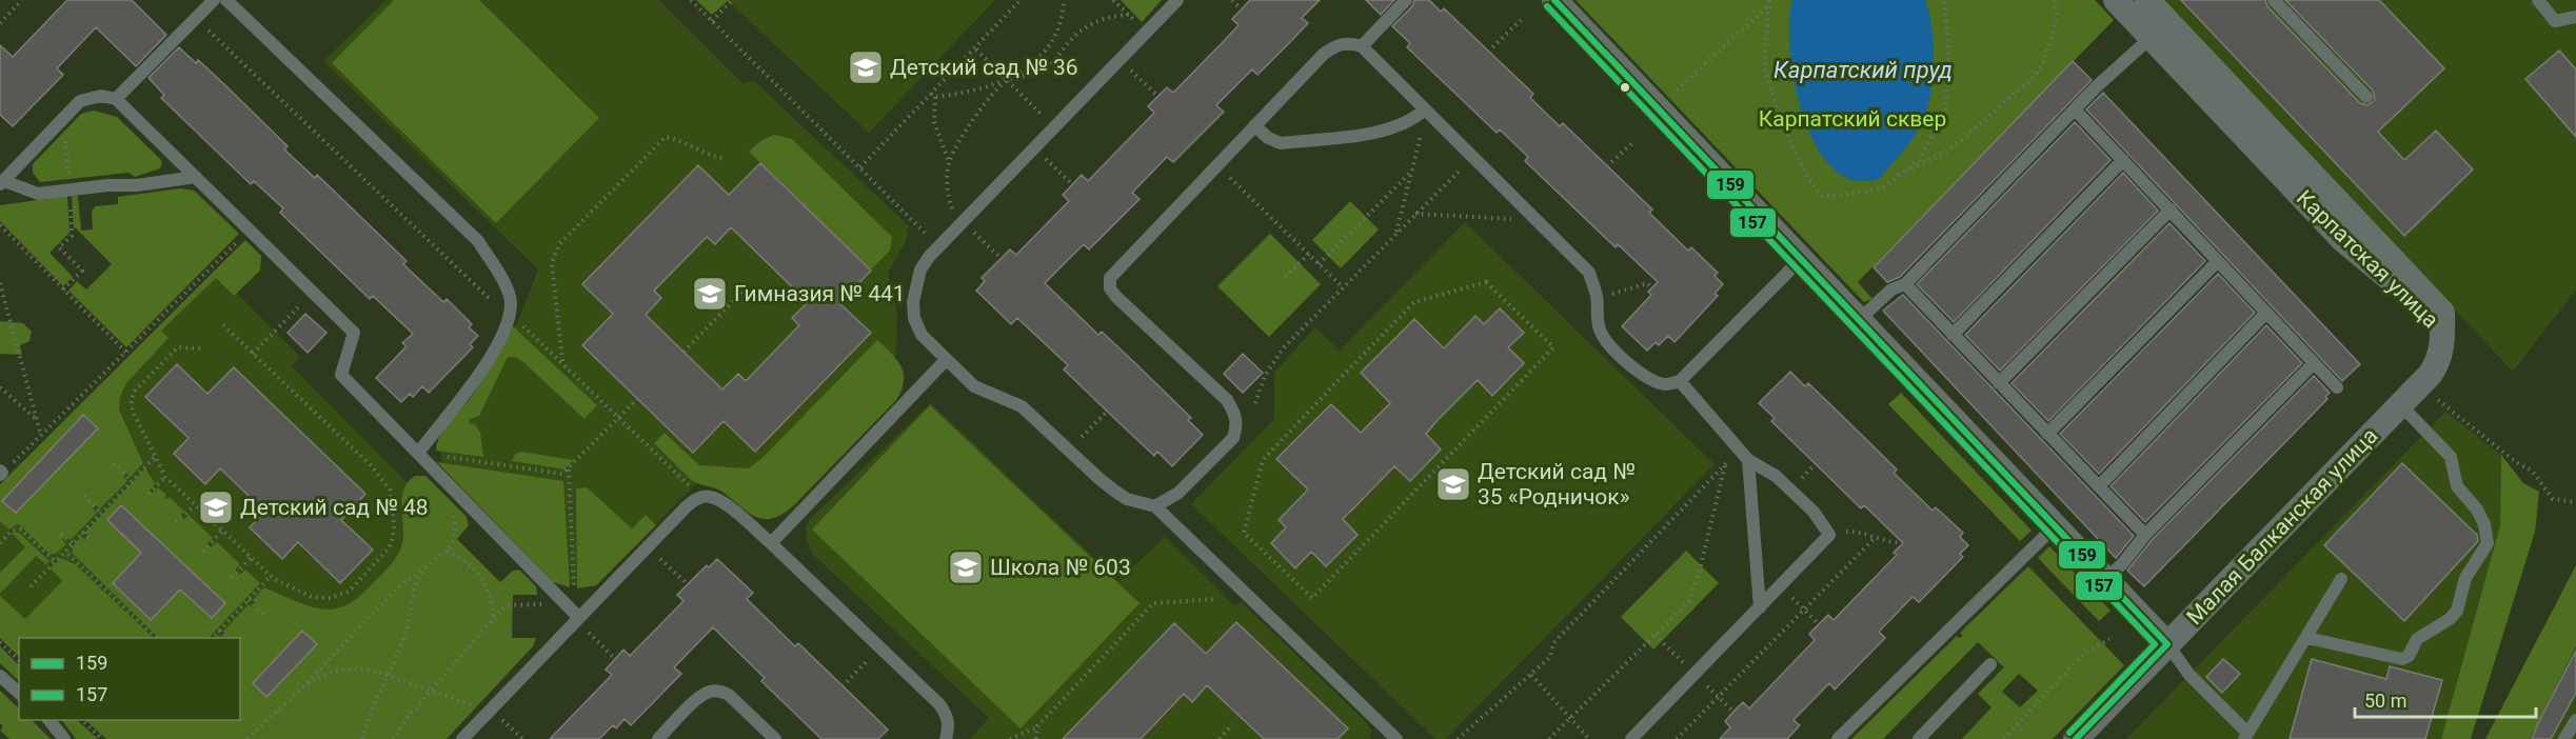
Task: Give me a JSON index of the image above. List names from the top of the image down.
{
  "streets": {
    "street": ["Карпатская улица", "Малая Балканская улица"]
  },
  "crossings": [
    ["Карпатская улица", "Малая Балканская улица"]
  ],
  "water": ["Карпатский пруд"],
  "parks": ["Карпатский сквер"],
  "places": {
    "school or university": [
      "Детский сад № 36",
      "Гимназия № 441",
      "Детский сад № 35 «Родничок»",
      "Детский сад № 48",
      "Школа № 603"
    ]
  },
  "lines": ["transit line 159", "transit line 157"],
  "legend": ["159", "157"],
  "scale_bar": "50 m"
}
